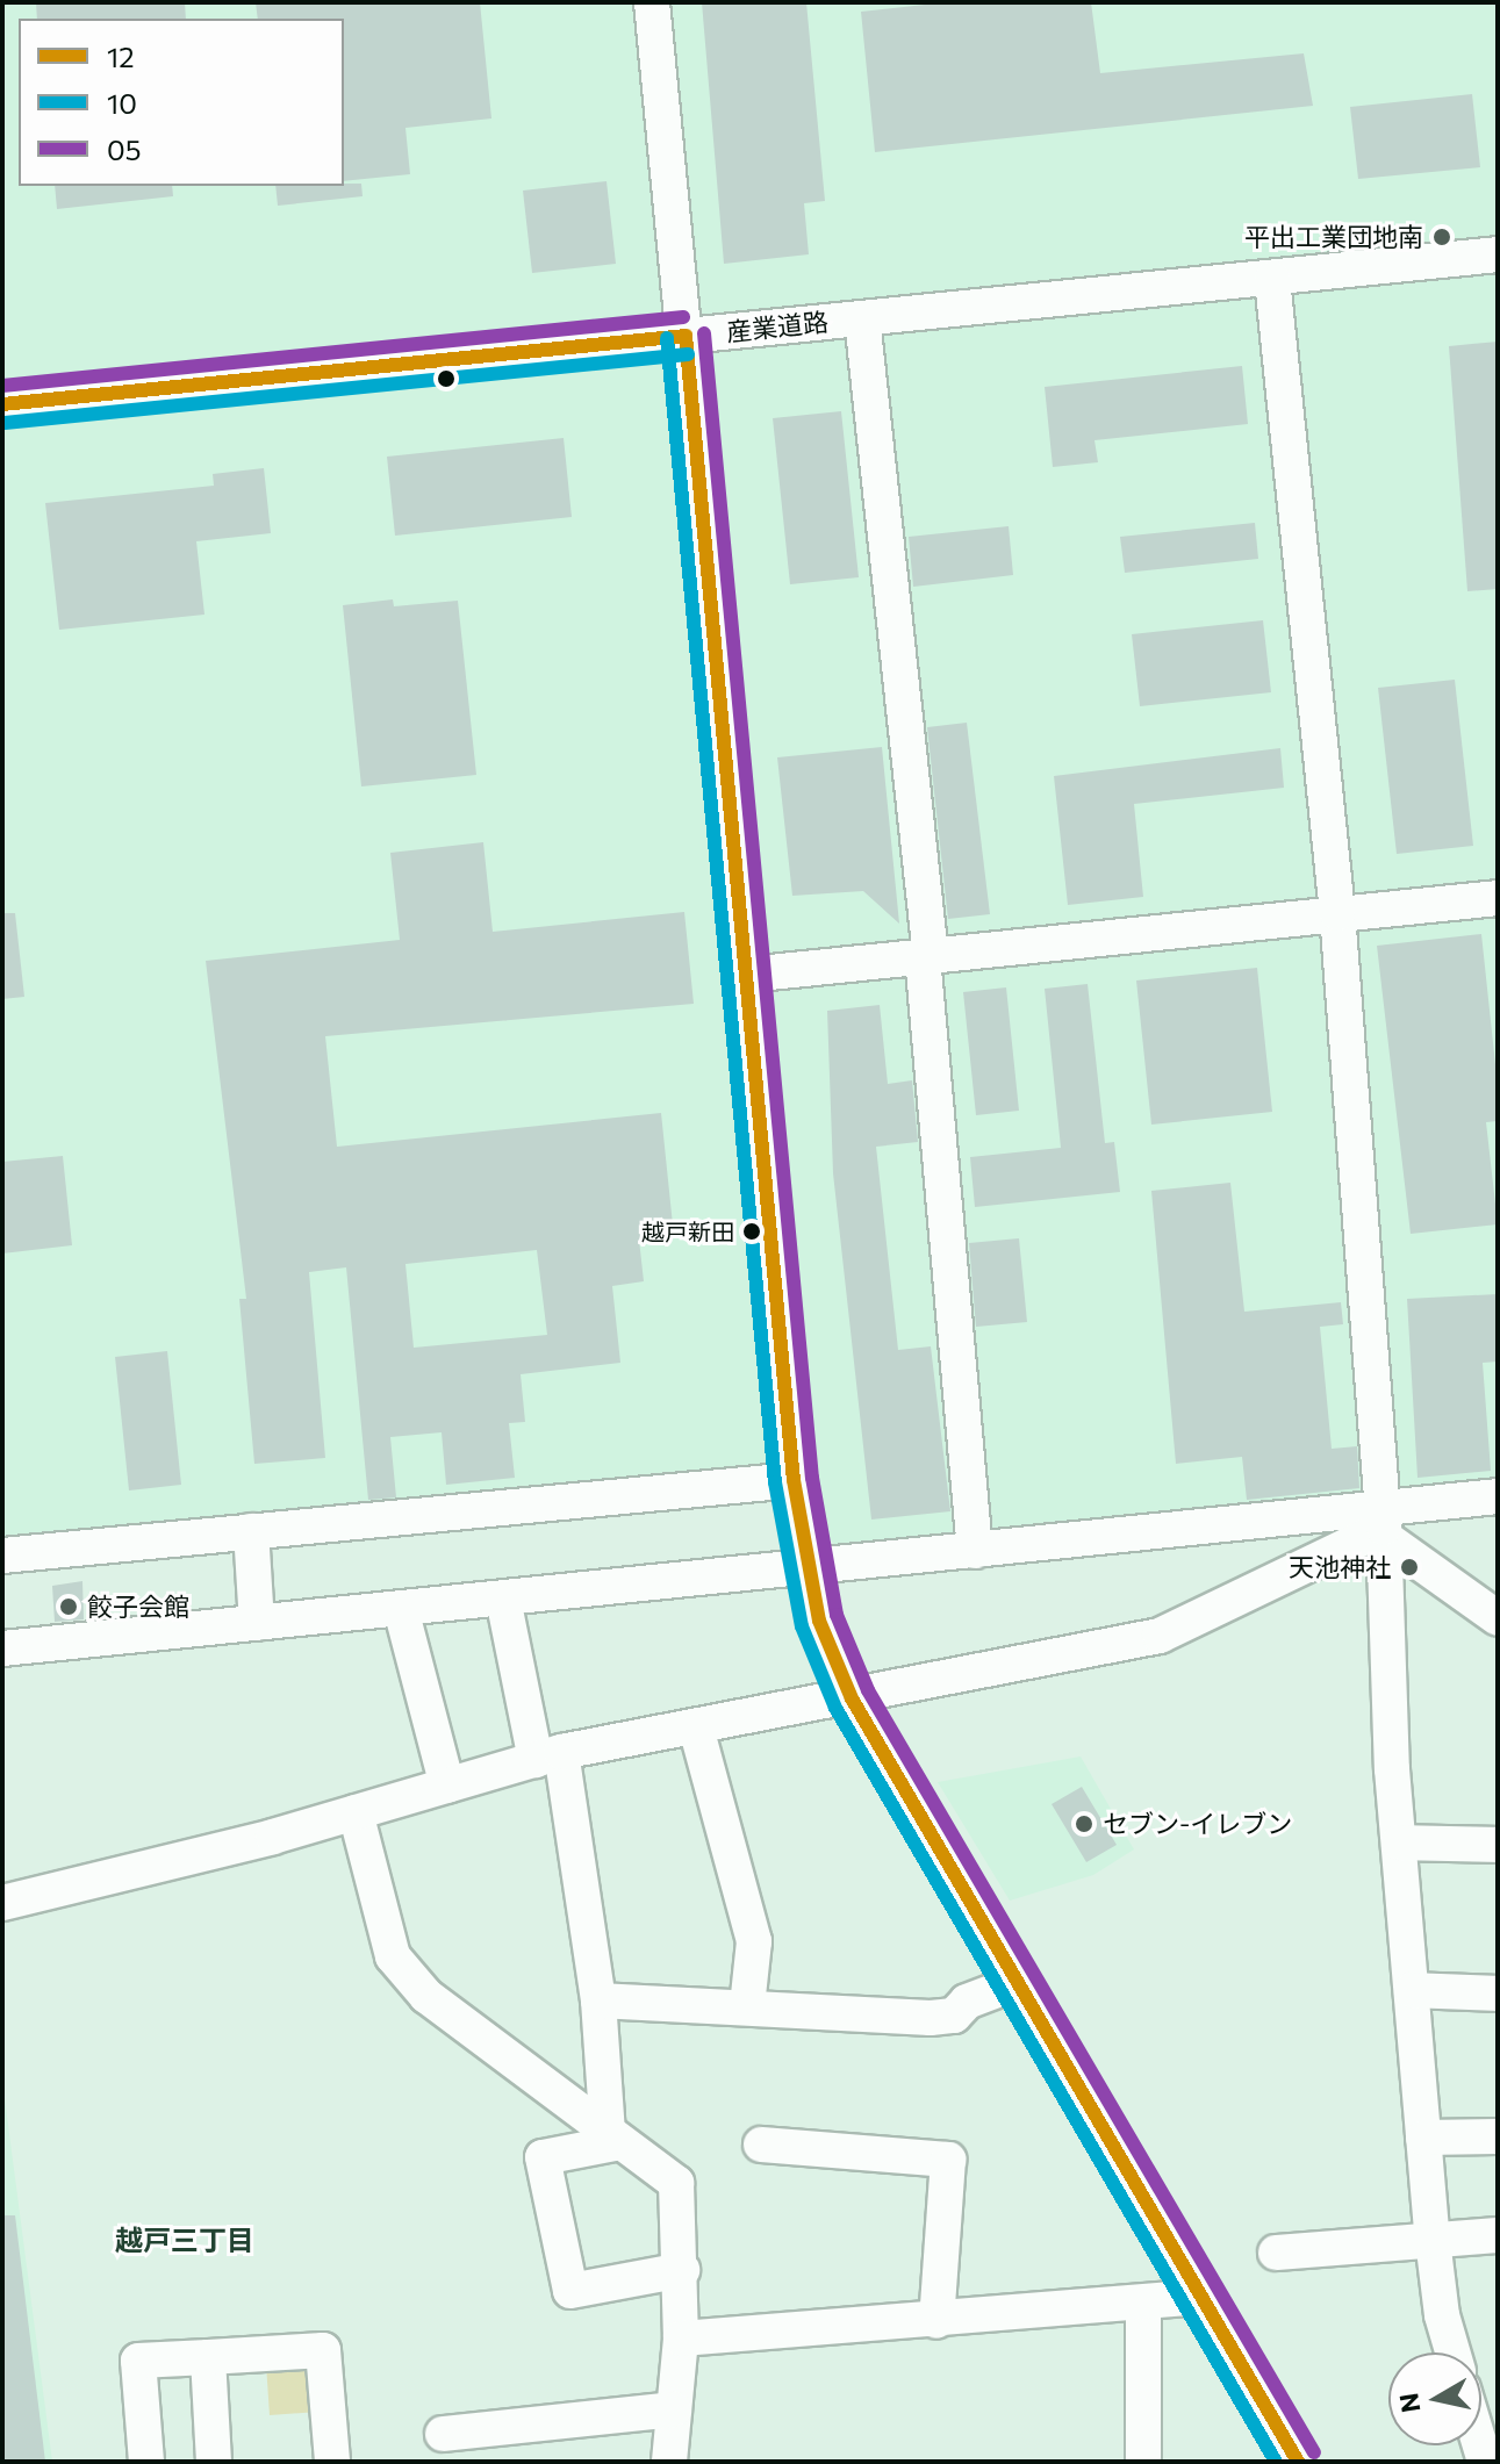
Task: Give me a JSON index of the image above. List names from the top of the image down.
{
  "streets": {
    "street": ["産業道路"]
  },
  "districts": ["越戸三丁目"],
  "places": [
    "平出工業団地南",
    "越戸新田",
    "天池神社",
    "餃子会館",
    "セブン-イレブン"
  ],
  "lines": ["transit line 05", "transit line 12", "transit line 10"],
  "legend": ["12", "10", "05"],
  "north": "left"
}
